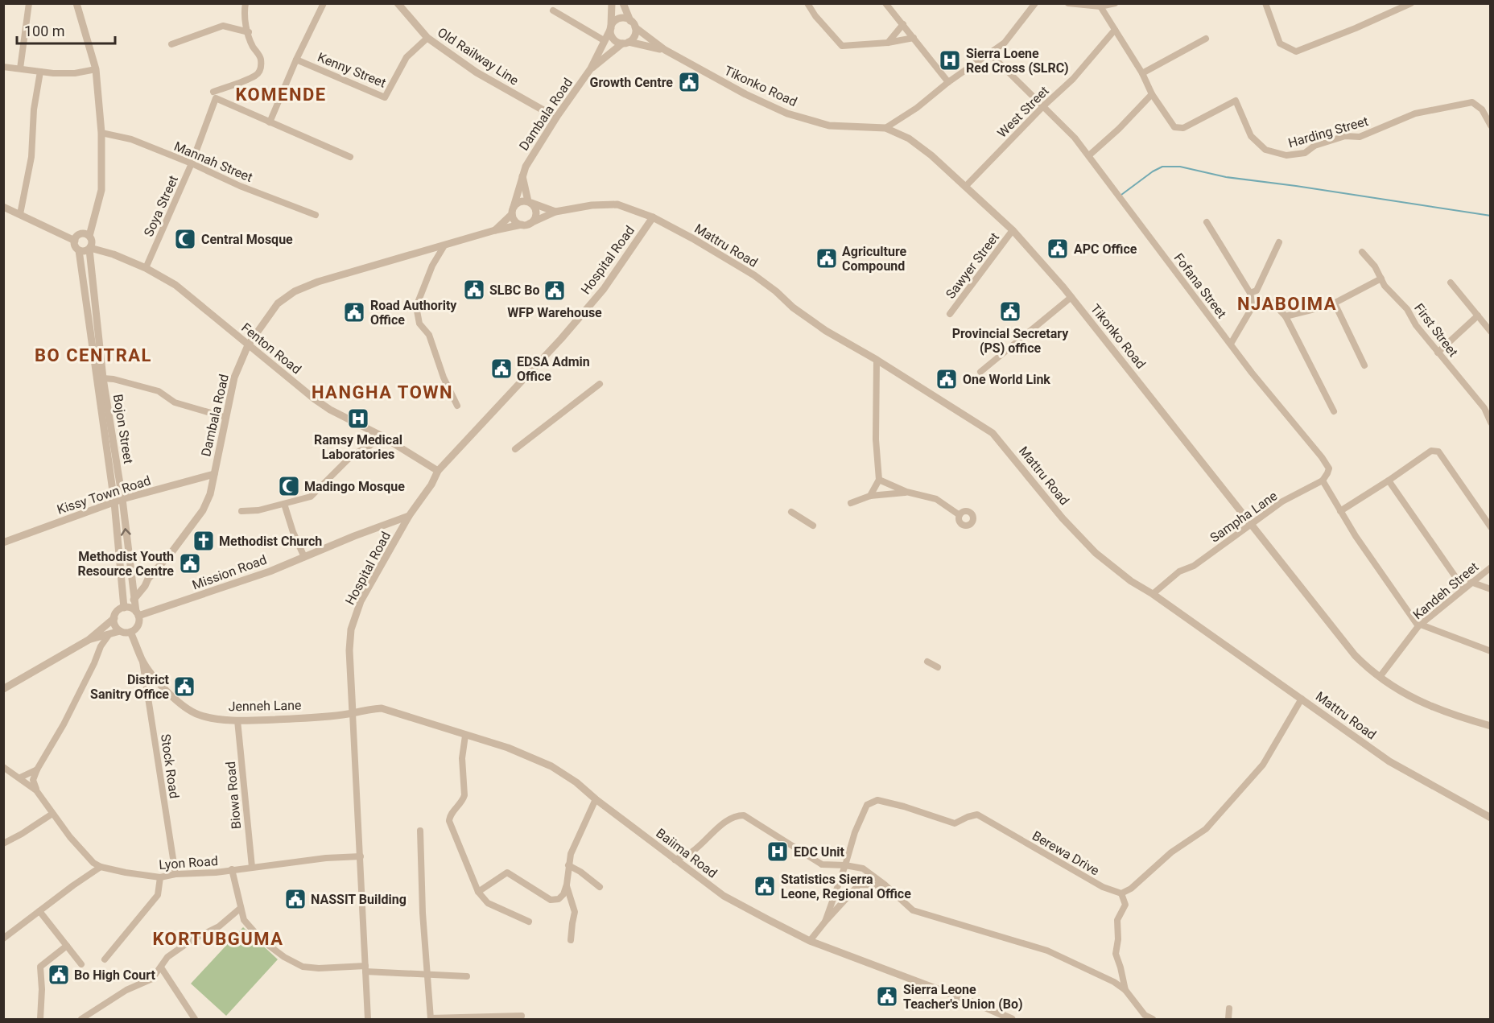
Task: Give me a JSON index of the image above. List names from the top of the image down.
{
  "streets": {
    "street": [
      "Old Railway Line",
      "Kenny Street",
      "Tikonko Road",
      "West Street",
      "Dambala Road",
      "Harding Street",
      "Mannah Street",
      "Soya Street",
      "Mattru Road",
      "Hospital Road",
      "Sawyer Street",
      "Fofana Street",
      "First Street",
      "Fenton Road",
      "Bojon Street",
      "Kissy Town Road",
      "Sampha Lane",
      "Mission Road",
      "Kandeh Street",
      "Jenneh Lane",
      "Stock Road",
      "Biowa Road",
      "Baiima Road",
      "Berewa Drive",
      "Lyon Road"
    ]
  },
  "crossings": [
    ["Old Railway Line", "Kenny Street"],
    ["Old Railway Line", "Dambala Road"],
    ["Tikonko Road", "West Street"],
    ["Tikonko Road", "Sawyer Street"],
    ["Tikonko Road", "Sampha Lane"],
    ["Tikonko Road", "Kandeh Street"],
    ["West Street", "Harding Street"],
    ["West Street", "Fofana Street"],
    ["Dambala Road", "Mattru Road"],
    ["Dambala Road", "Fenton Road"],
    ["Dambala Road", "Bojon Street"],
    ["Dambala Road", "Kissy Town Road"],
    ["Dambala Road", "Mission Road"],
    ["Mannah Street", "Soya Street"],
    ["Soya Street", "Fenton Road"],
    ["Mattru Road", "Hospital Road"],
    ["Mattru Road", "Sampha Lane"],
    ["Hospital Road", "Fenton Road"],
    ["Hospital Road", "Mission Road"],
    ["Hospital Road", "Jenneh Lane"],
    ["Hospital Road", "Baiima Road"],
    ["Hospital Road", "Lyon Road"],
    ["Fofana Street", "Sampha Lane"],
    ["Fenton Road", "Bojon Street"],
    ["Bojon Street", "Kissy Town Road"],
    ["Bojon Street", "Mission Road"],
    ["Jenneh Lane", "Stock Road"],
    ["Jenneh Lane", "Biowa Road"],
    ["Jenneh Lane", "Baiima Road"],
    ["Stock Road", "Lyon Road"],
    ["Biowa Road", "Lyon Road"]
  ],
  "districts": [
    "KOMENDE",
    "NJABOIMA",
    "BO CENTRAL",
    "HANGHA TOWN",
    "KORTUBGUMA"
  ],
  "places": {
    "hospital": ["Sierra Loene Red Cross (SLRC)", "Ramsy Medical Laboratories", "EDC Unit"],
    "public building": [
      "Growth Centre",
      "APC Office",
      "Agriculture Compound",
      "SLBC Bo",
      "WFP Warehouse",
      "Provincial Secretary (PS) office",
      "Road Authority Office",
      "EDSA Admin Office",
      "One World Link",
      "Methodist Youth Resource Centre",
      "District Sanitry Office",
      "Statistics Sierra Leone, Regional Office",
      "NASSIT Building",
      "Bo High Court",
      "Sierra Leone Teacher's Union (Bo)"
    ],
    "mosque": ["Central Mosque", "Madingo Mosque"],
    "church": ["Methodist Church"]
  },
  "scale_bar": "100 m"
}
